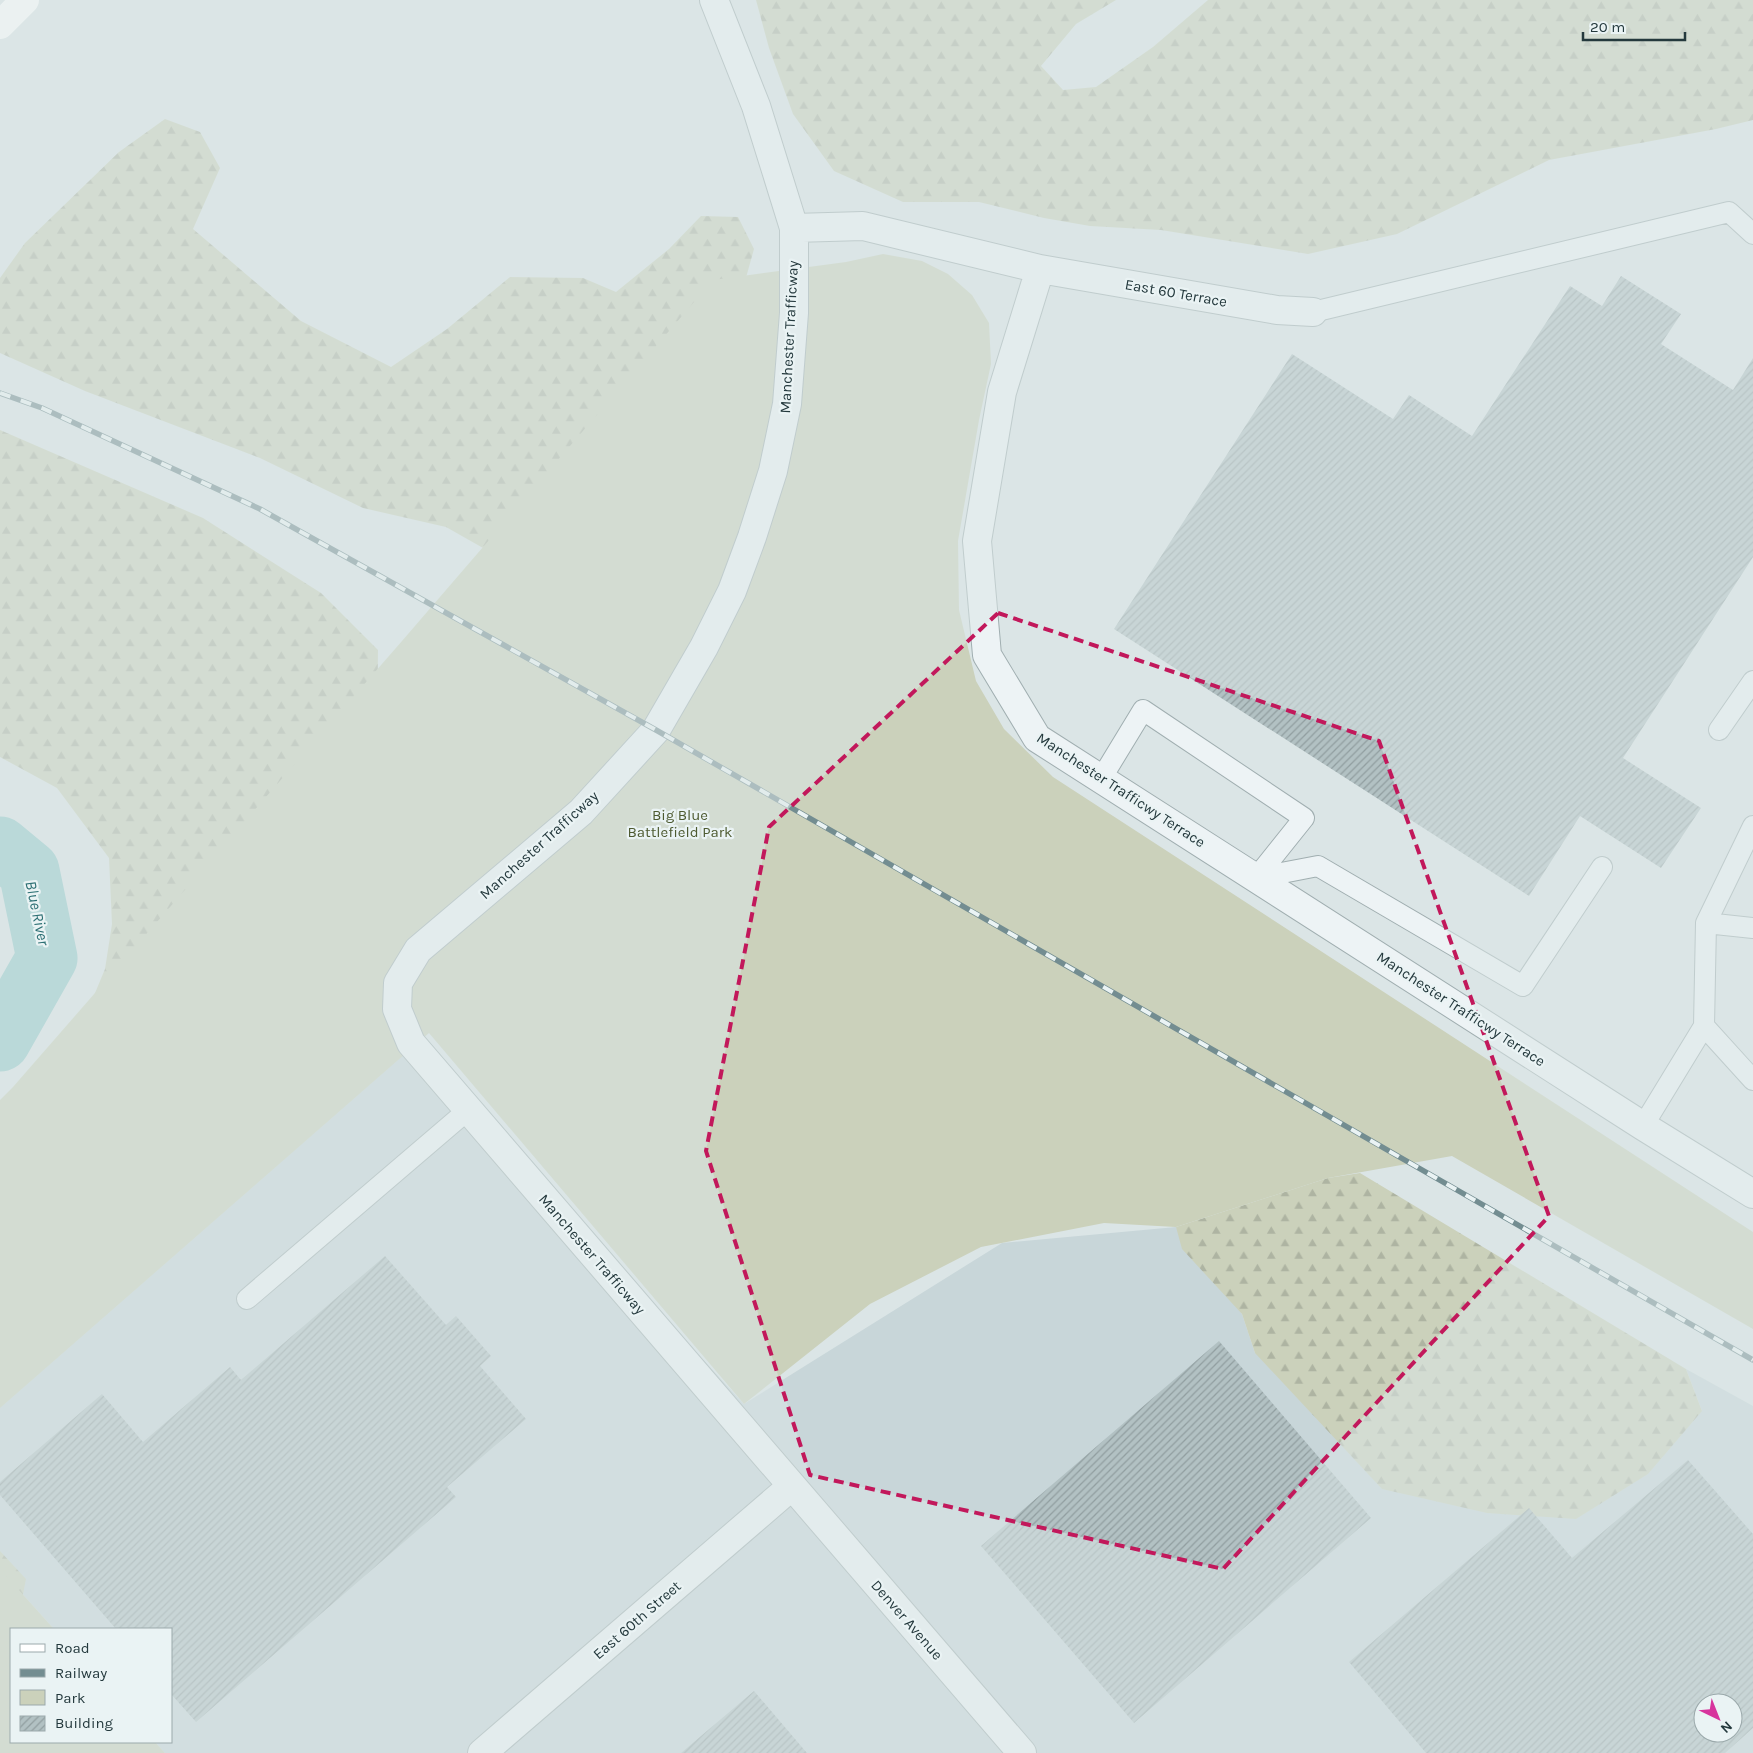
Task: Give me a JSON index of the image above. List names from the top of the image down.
{
  "streets": {
    "street": [
      "East 60 Terrace",
      "Manchester Trafficway",
      "Manchester Trafficwy Terrace",
      "East 60th Street",
      "Denver Avenue"
    ]
  },
  "crossings": [
    ["East 60 Terrace", "Manchester Trafficwy Terrace"],
    ["Manchester Trafficway", "East 60th Street"],
    ["Manchester Trafficway", "Denver Avenue"],
    ["East 60th Street", "Denver Avenue"]
  ],
  "water": ["Blue River"],
  "parks": ["Big Blue Battlefield Park"],
  "legend": [
    "Road",
    "Railway",
    "Park",
    "Building"
  ],
  "scale_bar": "20 m",
  "north": "bottom right"
}
